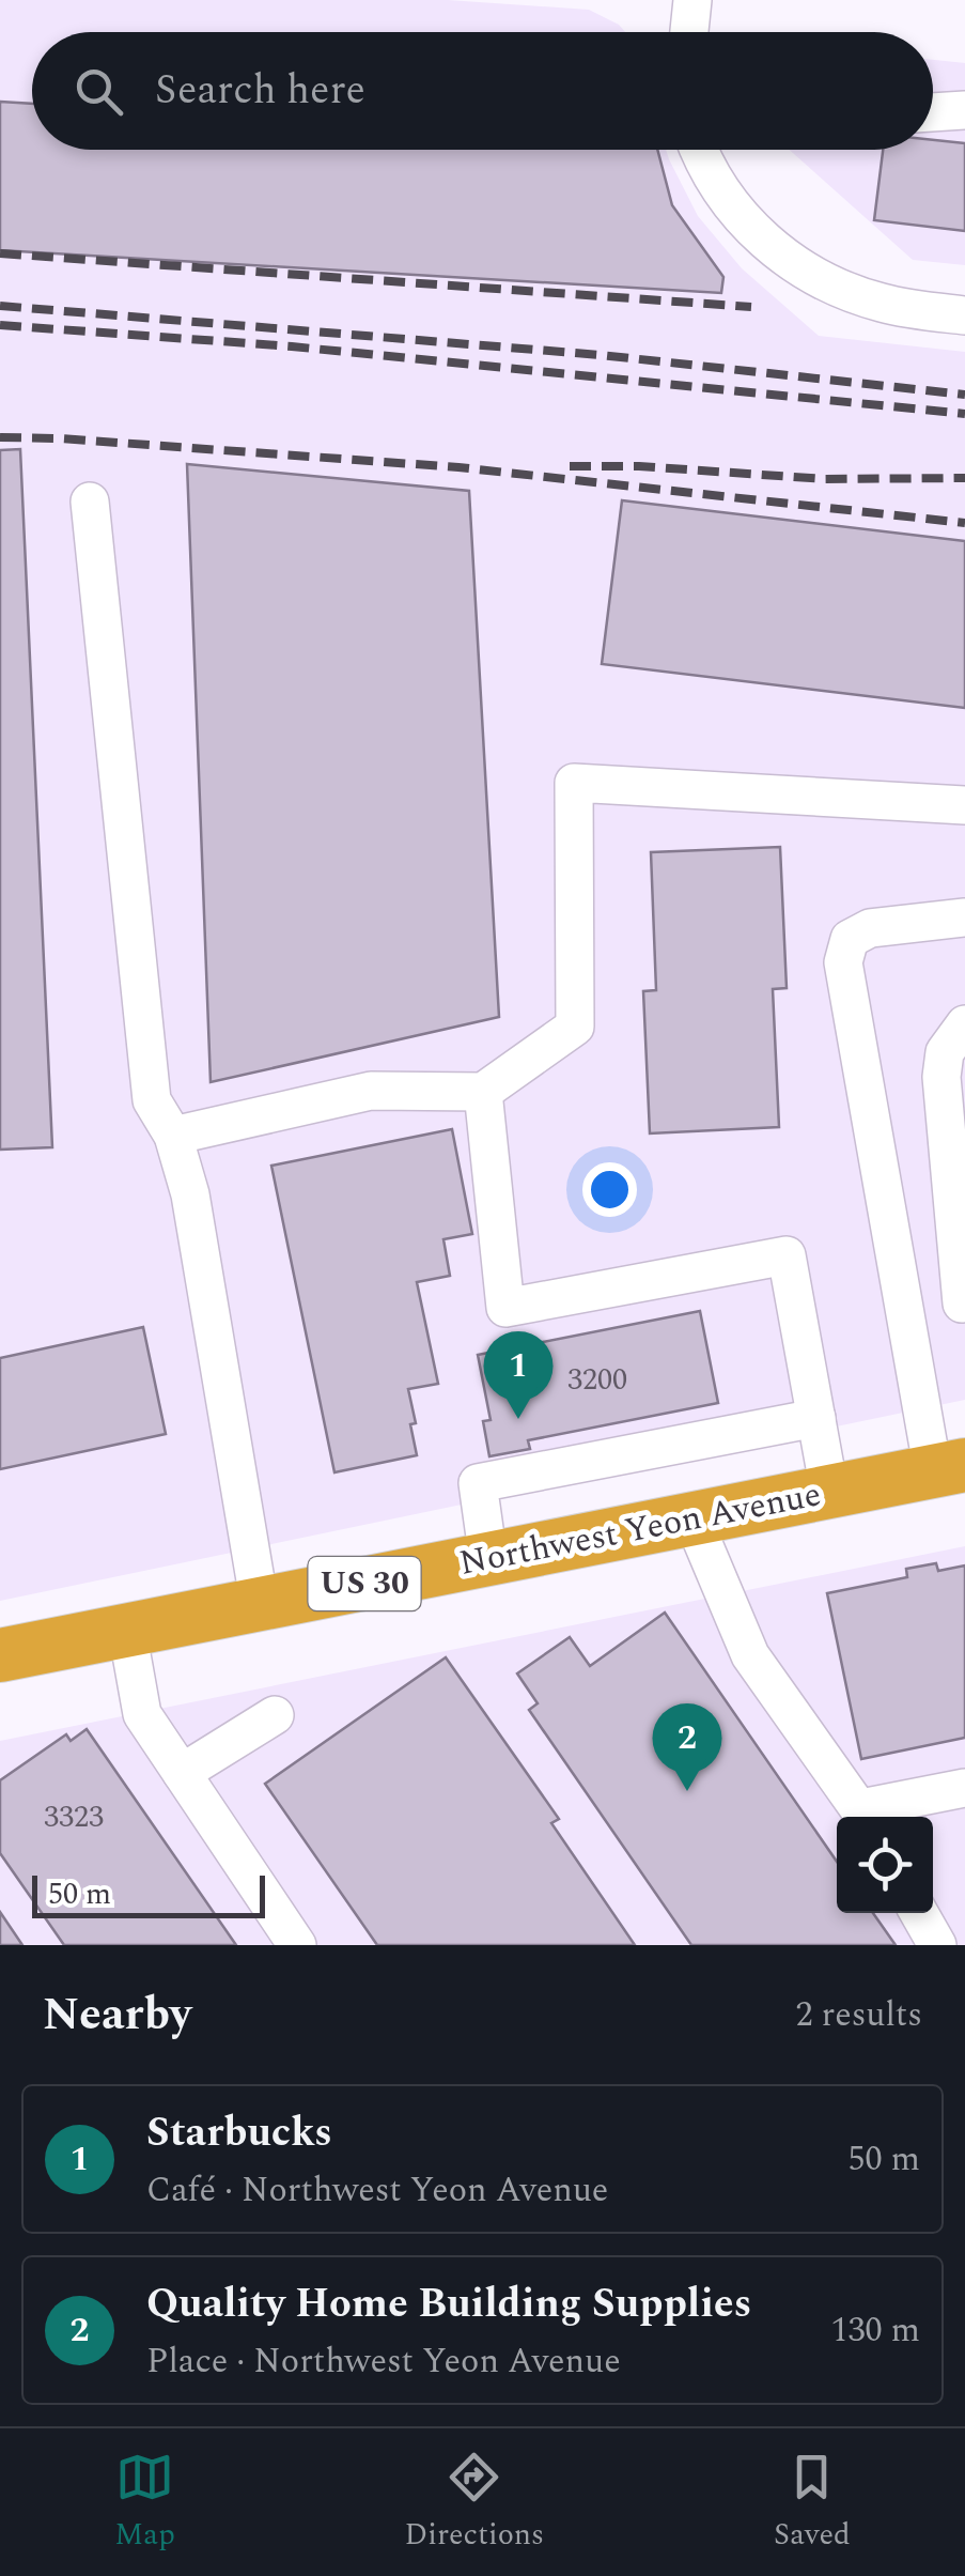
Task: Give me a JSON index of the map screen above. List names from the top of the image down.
{
  "streets": {
    "highway": ["Northwest Yeon Avenue", "US 30"]
  },
  "house_numbers": ["3200", "3323"],
  "scale_bar": "50 m",
  "page": {
    "search": "Search here",
    "pins": ["1", "2"],
    "scale": "50 m",
    "heading": ["Nearby", "2 results"],
    "list": [
      {
        "mark": "1",
        "name": "Starbucks",
        "note": "Café · Northwest Yeon Avenue",
        "value": "50 m"
      },
      {
        "mark": "2",
        "name": "Quality Home Building Supplies",
        "note": "Place · Northwest Yeon Avenue",
        "value": "130 m"
      }
    ],
    "nav": ["Map", "Directions", "Saved"]
  }
}
